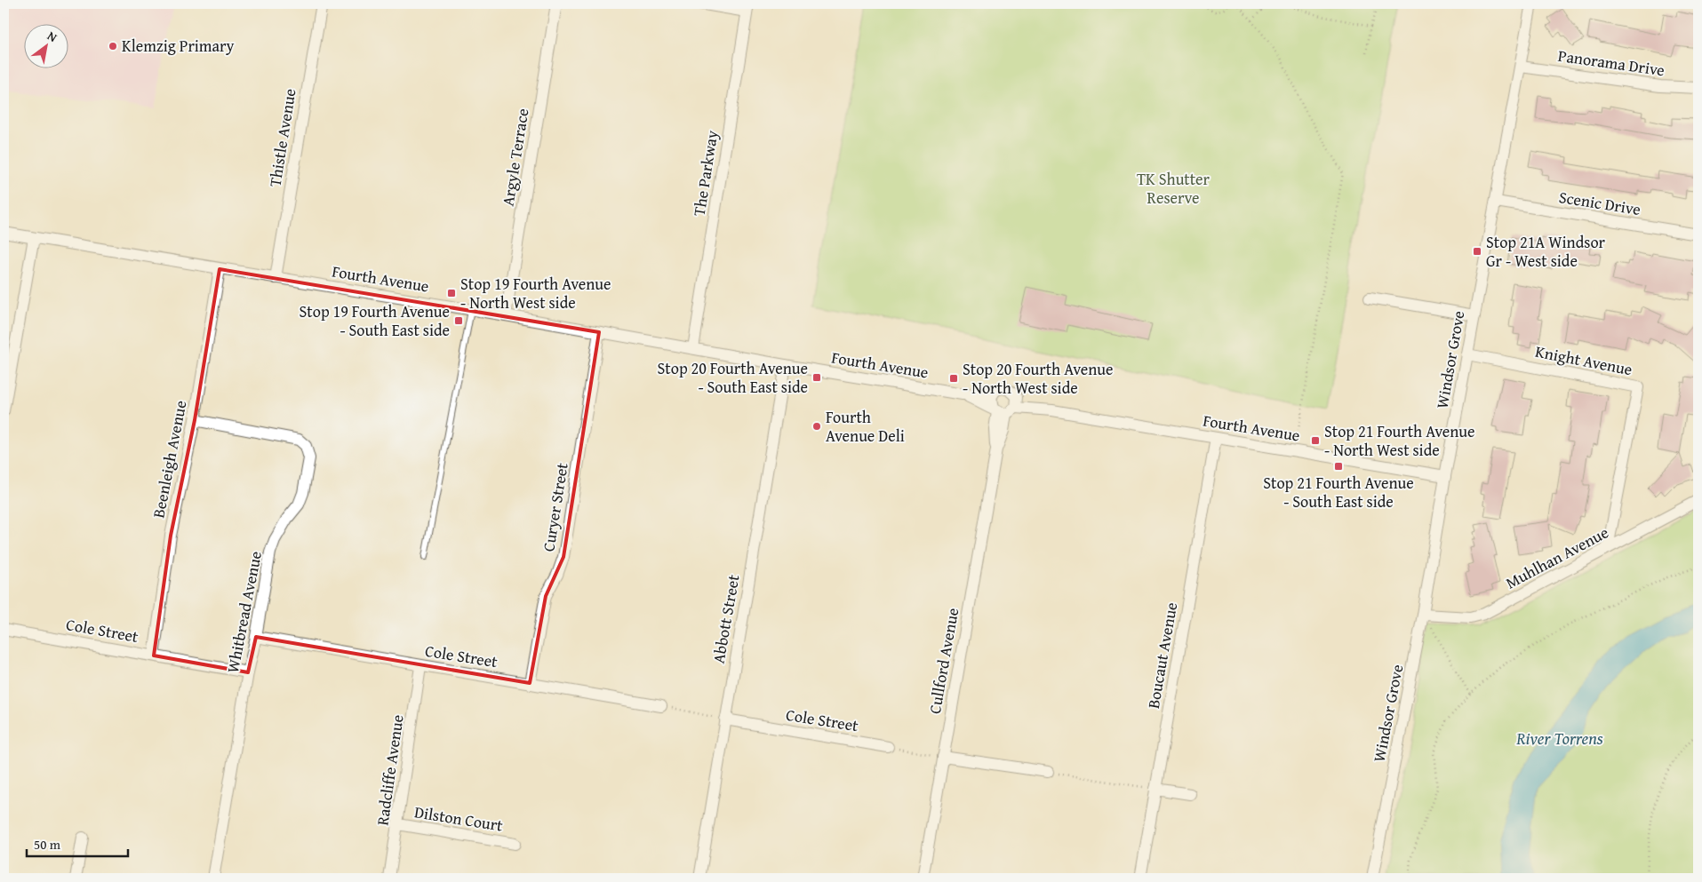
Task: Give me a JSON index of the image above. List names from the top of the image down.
{
  "streets": {
    "street": [
      "Panorama Drive",
      "Thistle Avenue",
      "Argyle Terrace",
      "The Parkway",
      "Scenic Drive",
      "Fourth Avenue",
      "Windsor Grove",
      "Knight Avenue",
      "Beenleigh Avenue",
      "Curyer Street",
      "Muhlhan Avenue",
      "Whitbread Avenue",
      "Abbott Street",
      "Cole Street",
      "Boucaut Avenue",
      "Cullford Avenue",
      "Radcliffe Avenue",
      "Dilston Court"
    ]
  },
  "crossings": [
    ["Panorama Drive", "Windsor Grove"],
    ["Thistle Avenue", "Fourth Avenue"],
    ["Argyle Terrace", "Fourth Avenue"],
    ["The Parkway", "Fourth Avenue"],
    ["Scenic Drive", "Windsor Grove"],
    ["Fourth Avenue", "Windsor Grove"],
    ["Fourth Avenue", "Beenleigh Avenue"],
    ["Fourth Avenue", "Curyer Street"],
    ["Fourth Avenue", "Abbott Street"],
    ["Fourth Avenue", "Boucaut Avenue"],
    ["Fourth Avenue", "Cullford Avenue"],
    ["Windsor Grove", "Knight Avenue"],
    ["Windsor Grove", "Muhlhan Avenue"],
    ["Knight Avenue", "Muhlhan Avenue"],
    ["Beenleigh Avenue", "Whitbread Avenue"],
    ["Beenleigh Avenue", "Cole Street"],
    ["Curyer Street", "Cole Street"],
    ["Whitbread Avenue", "Cole Street"],
    ["Abbott Street", "Cole Street"],
    ["Cole Street", "Radcliffe Avenue"],
    ["Radcliffe Avenue", "Dilston Court"]
  ],
  "water": ["River Torrens"],
  "parks": ["TK Shutter Reserve"],
  "places": {
    "other": ["Klemzig Primary", "Fourth Avenue Deli"],
    "transit": [
      "Stop 21A Windsor Gr - West side",
      "Stop 19 Fourth Avenue - North West side",
      "Stop 19 Fourth Avenue - South East side",
      "Stop 20 Fourth Avenue - South East side",
      "Stop 20 Fourth Avenue - North West side",
      "Stop 21 Fourth Avenue - North West side",
      "Stop 21 Fourth Avenue - South East side"
    ]
  },
  "scale_bar": "50 m",
  "north": "top right"
}
